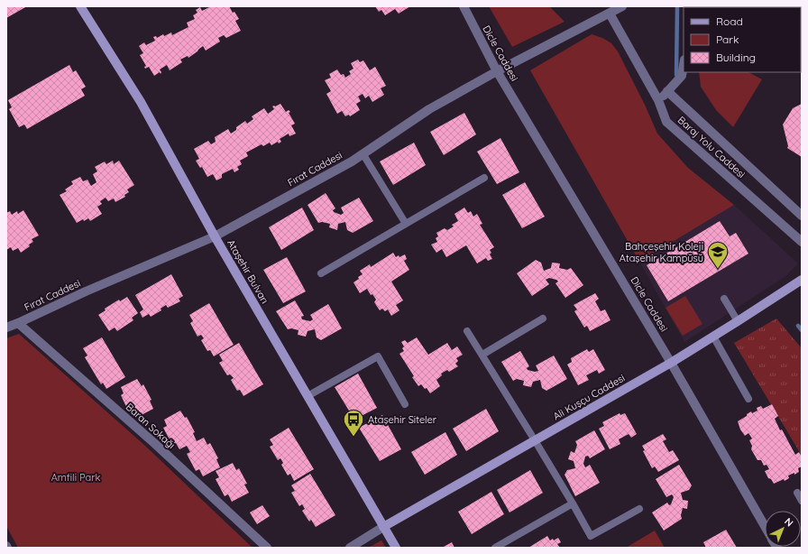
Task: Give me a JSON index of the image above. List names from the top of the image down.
{
  "streets": {
    "street": [
      "Dicle Caddesi",
      "Baraj Yolu Caddesi",
      "Fırat Caddesi",
      "Ataşehir Bulvarı",
      "Ali Kuşçu Caddesi",
      "Baran Sokağı"
    ]
  },
  "crossings": [
    ["Dicle Caddesi", "Fırat Caddesi"],
    ["Dicle Caddesi", "Ali Kuşçu Caddesi"],
    ["Baraj Yolu Caddesi", "Fırat Caddesi"],
    ["Fırat Caddesi", "Ataşehir Bulvarı"],
    ["Fırat Caddesi", "Baran Sokağı"],
    ["Ataşehir Bulvarı", "Ali Kuşçu Caddesi"]
  ],
  "parks": ["Amfili Park"],
  "places": {
    "school or university": ["Bahçeşehir Koleji Ataşehir Kampüsü"],
    "bus stop": ["Ataşehir Siteler"]
  },
  "legend": ["Road", "Park", "Building"],
  "north": "top right"
}
